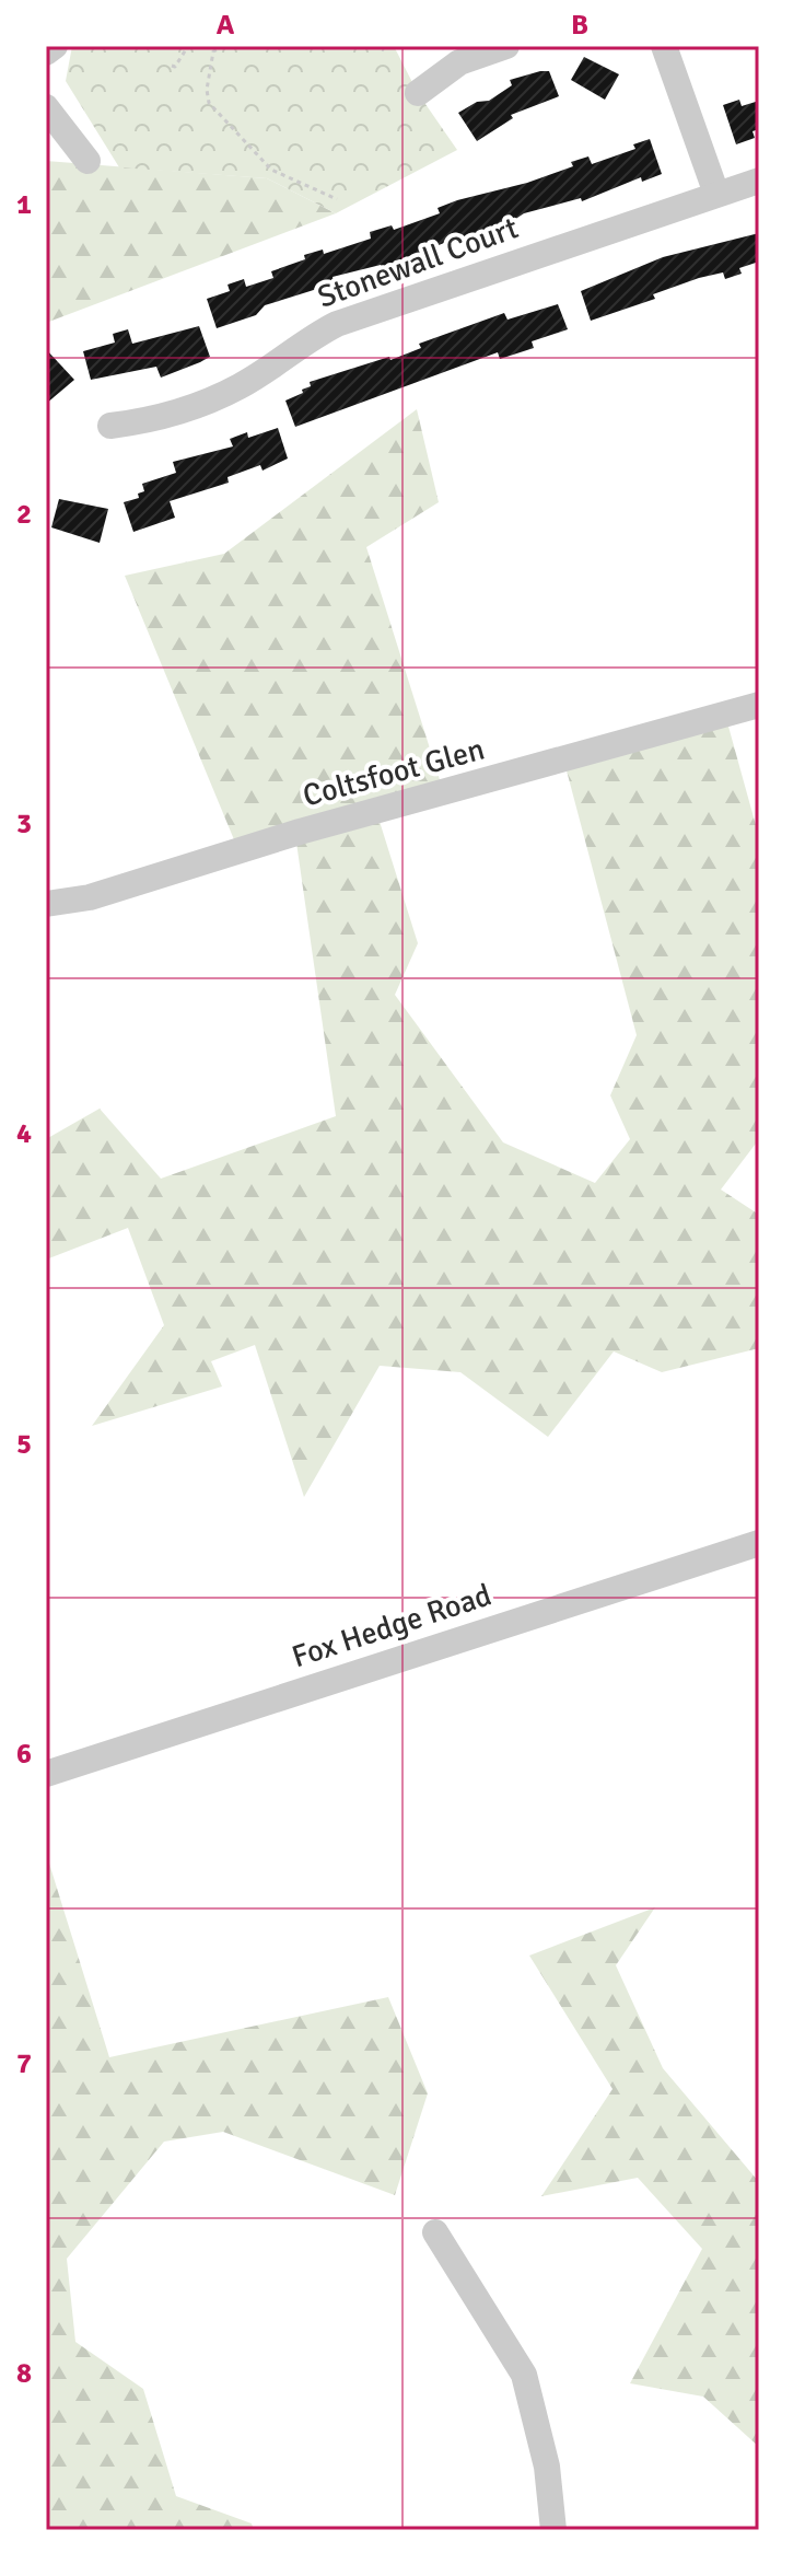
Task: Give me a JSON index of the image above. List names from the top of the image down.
{
  "streets": {
    "street": ["Stonewall Court", "Coltsfoot Glen", "Fox Hedge Road"]
  },
  "grid": {
    "columns": ["A", "B"],
    "rows": [
      "1",
      "2",
      "3",
      "4",
      "5",
      "6",
      "7",
      "8"
    ]
  }
}
